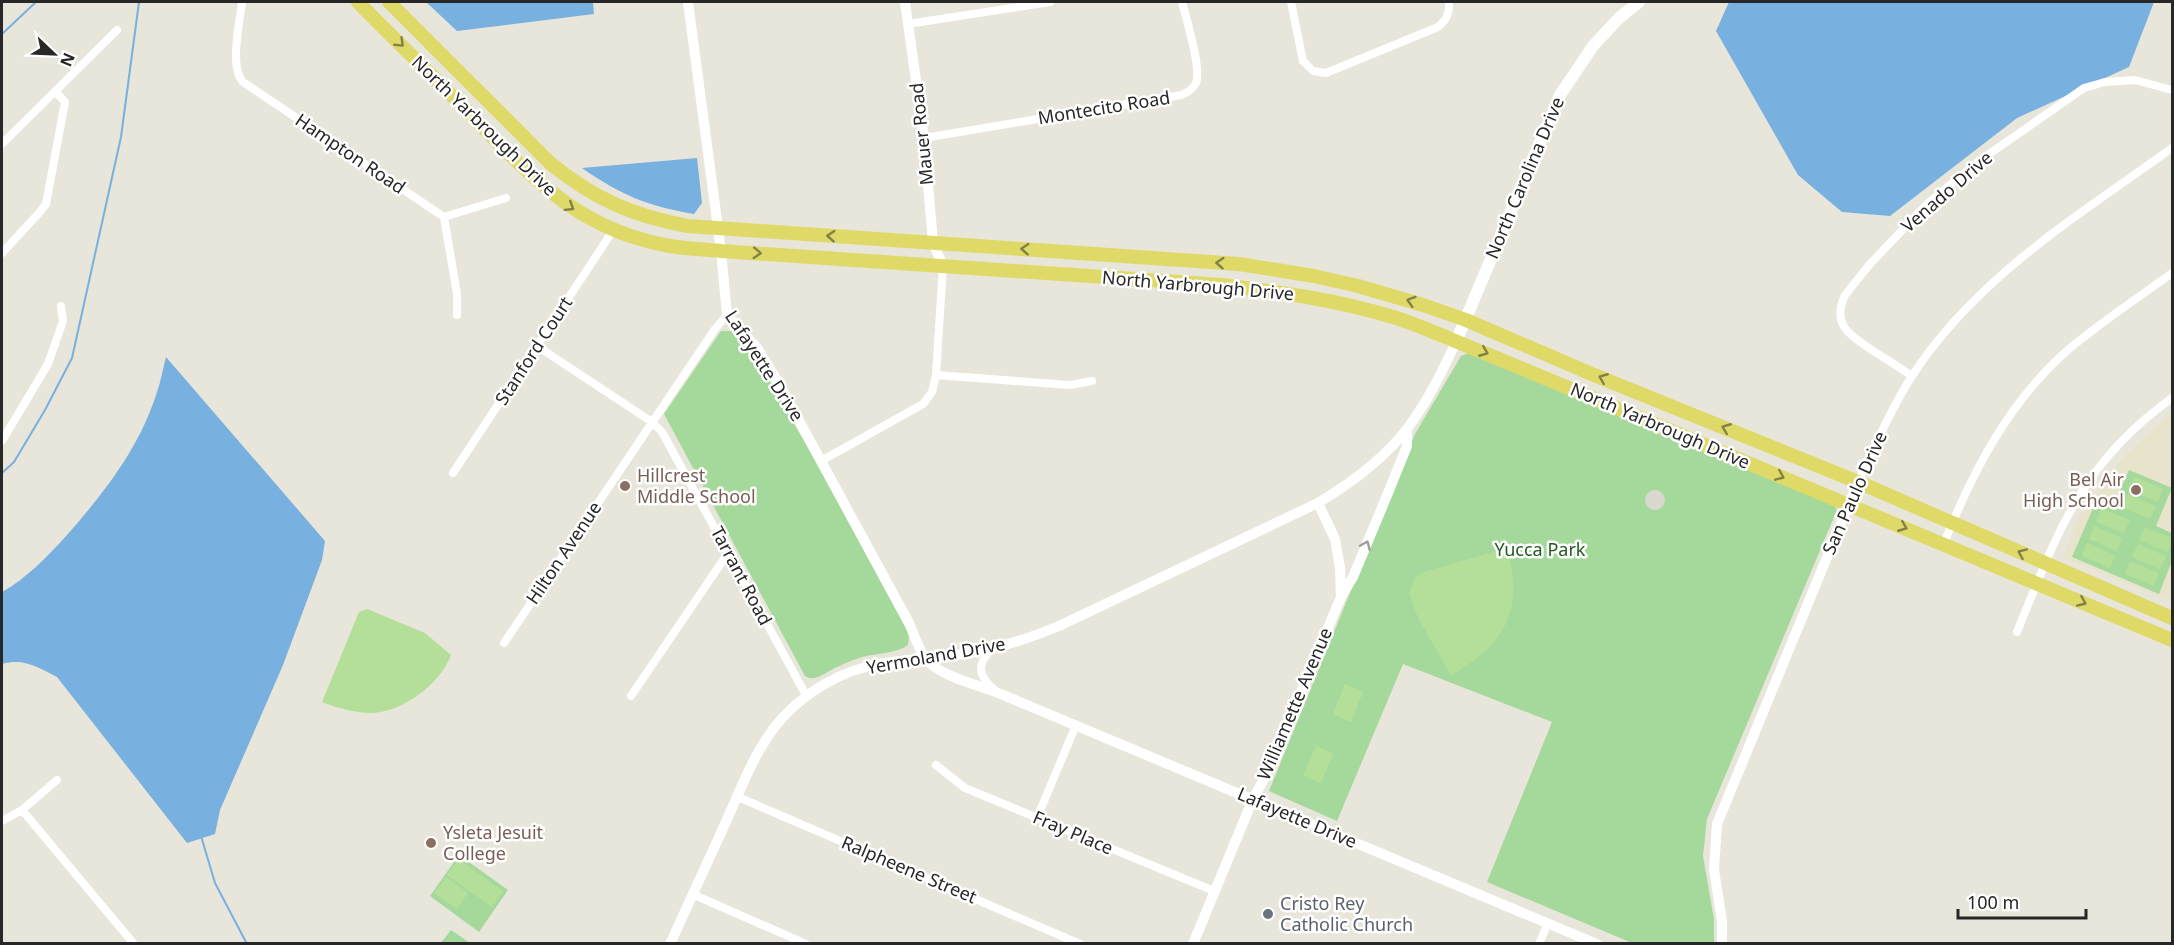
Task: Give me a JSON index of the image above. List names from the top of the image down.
{
  "streets": {
    "main road": ["North Yarbrough Drive", "North Carolina Drive"],
    "street": [
      "Montecito Road",
      "Mauer Road",
      "Hampton Road",
      "Venado Drive",
      "Stanford Court",
      "Lafayette Drive",
      "San Paulo Drive",
      "Hilton Avenue",
      "Tarrant Road",
      "Yermoland Drive",
      "Williamette Avenue",
      "Fray Place",
      "Ralpheene Street"
    ]
  },
  "crossings": [
    ["Montecito Road", "Mauer Road"],
    ["North Yarbrough Drive", "Mauer Road"],
    ["North Yarbrough Drive", "North Carolina Drive"],
    ["North Yarbrough Drive", "Stanford Court"],
    ["North Yarbrough Drive", "Lafayette Drive"],
    ["North Yarbrough Drive", "San Paulo Drive"],
    ["North Yarbrough Drive", "Williamette Avenue"],
    ["North Carolina Drive", "Williamette Avenue"],
    ["Venado Drive", "San Paulo Drive"],
    ["Stanford Court", "Tarrant Road"],
    ["Lafayette Drive", "Hilton Avenue"],
    ["Lafayette Drive", "Yermoland Drive"],
    ["Lafayette Drive", "Williamette Avenue"],
    ["Hilton Avenue", "Tarrant Road"],
    ["Tarrant Road", "Yermoland Drive"],
    ["Yermoland Drive", "Williamette Avenue"],
    ["Yermoland Drive", "Ralpheene Street"],
    ["Williamette Avenue", "Fray Place"]
  ],
  "parks": ["Yucca Park"],
  "places": [
    "Hillcrest Middle School",
    "Bel Air High School",
    "Ysleta Jesuit College",
    "Cristo Rey Catholic Church"
  ],
  "scale_bar": "100 m",
  "north": "bottom right"
}
